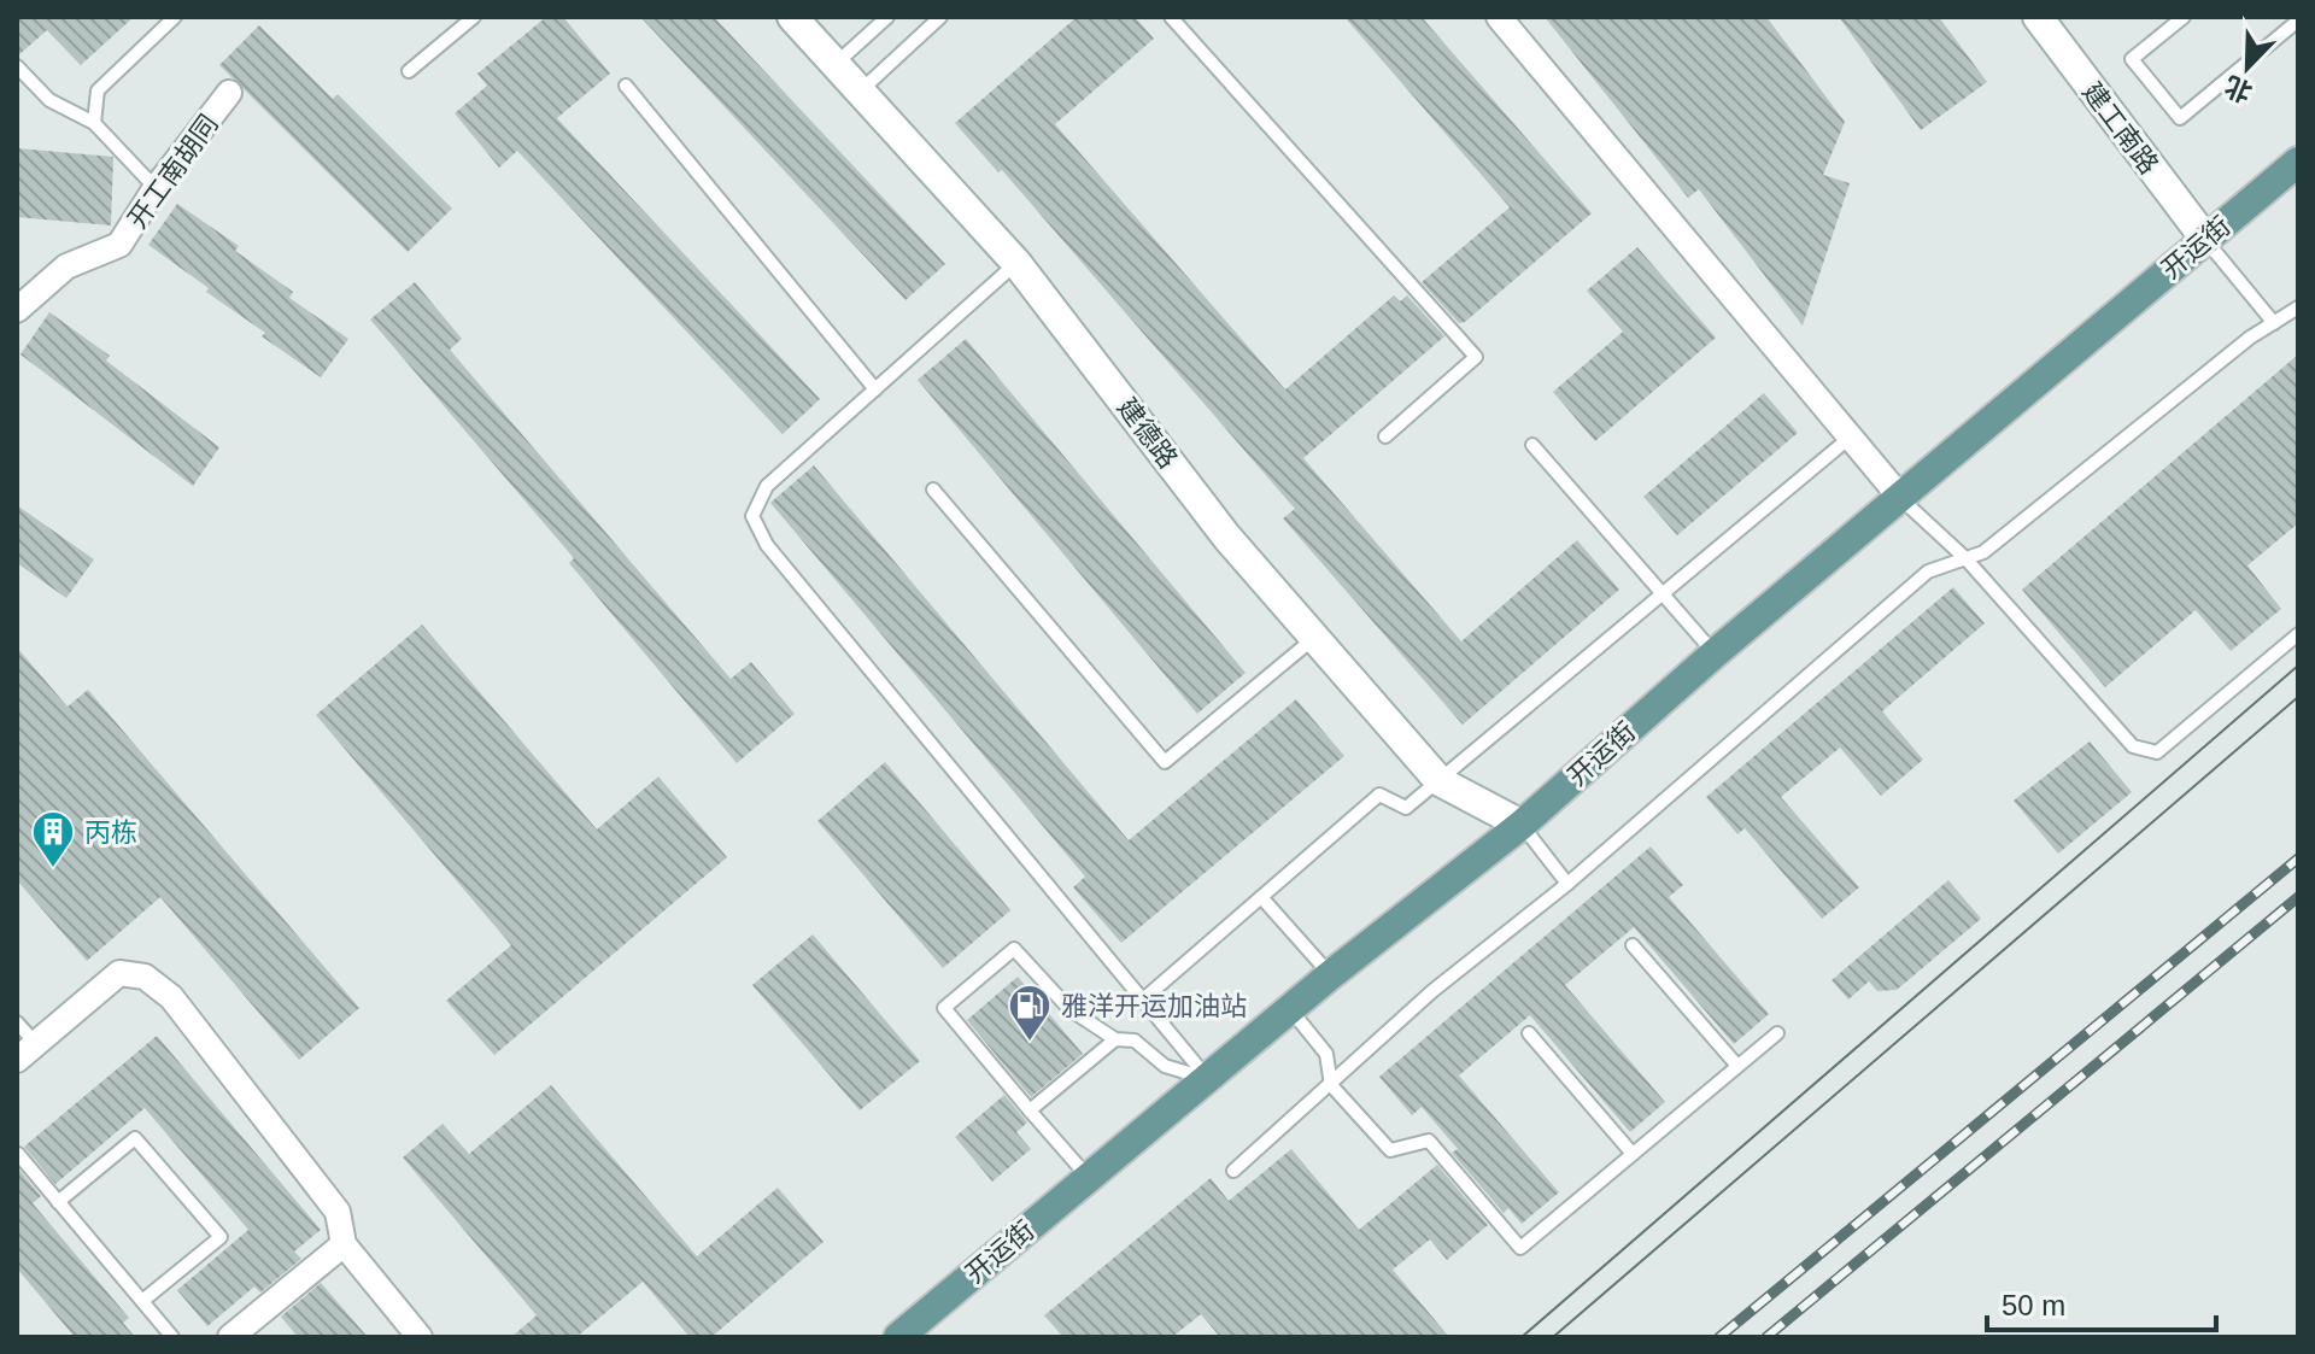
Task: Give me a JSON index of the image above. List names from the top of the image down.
{
  "streets": {
    "main road": ["开运街"],
    "street": ["建工南路", "开工南胡同", "建德路"]
  },
  "crossings": [
    ["建工南路", "开运街"],
    ["开运街", "建德路"]
  ],
  "places": {
    "building": ["丙栋"],
    "fuel station": ["雅洋开运加油站"]
  },
  "scale_bar": "50 m",
  "north": "bottom left"
}
